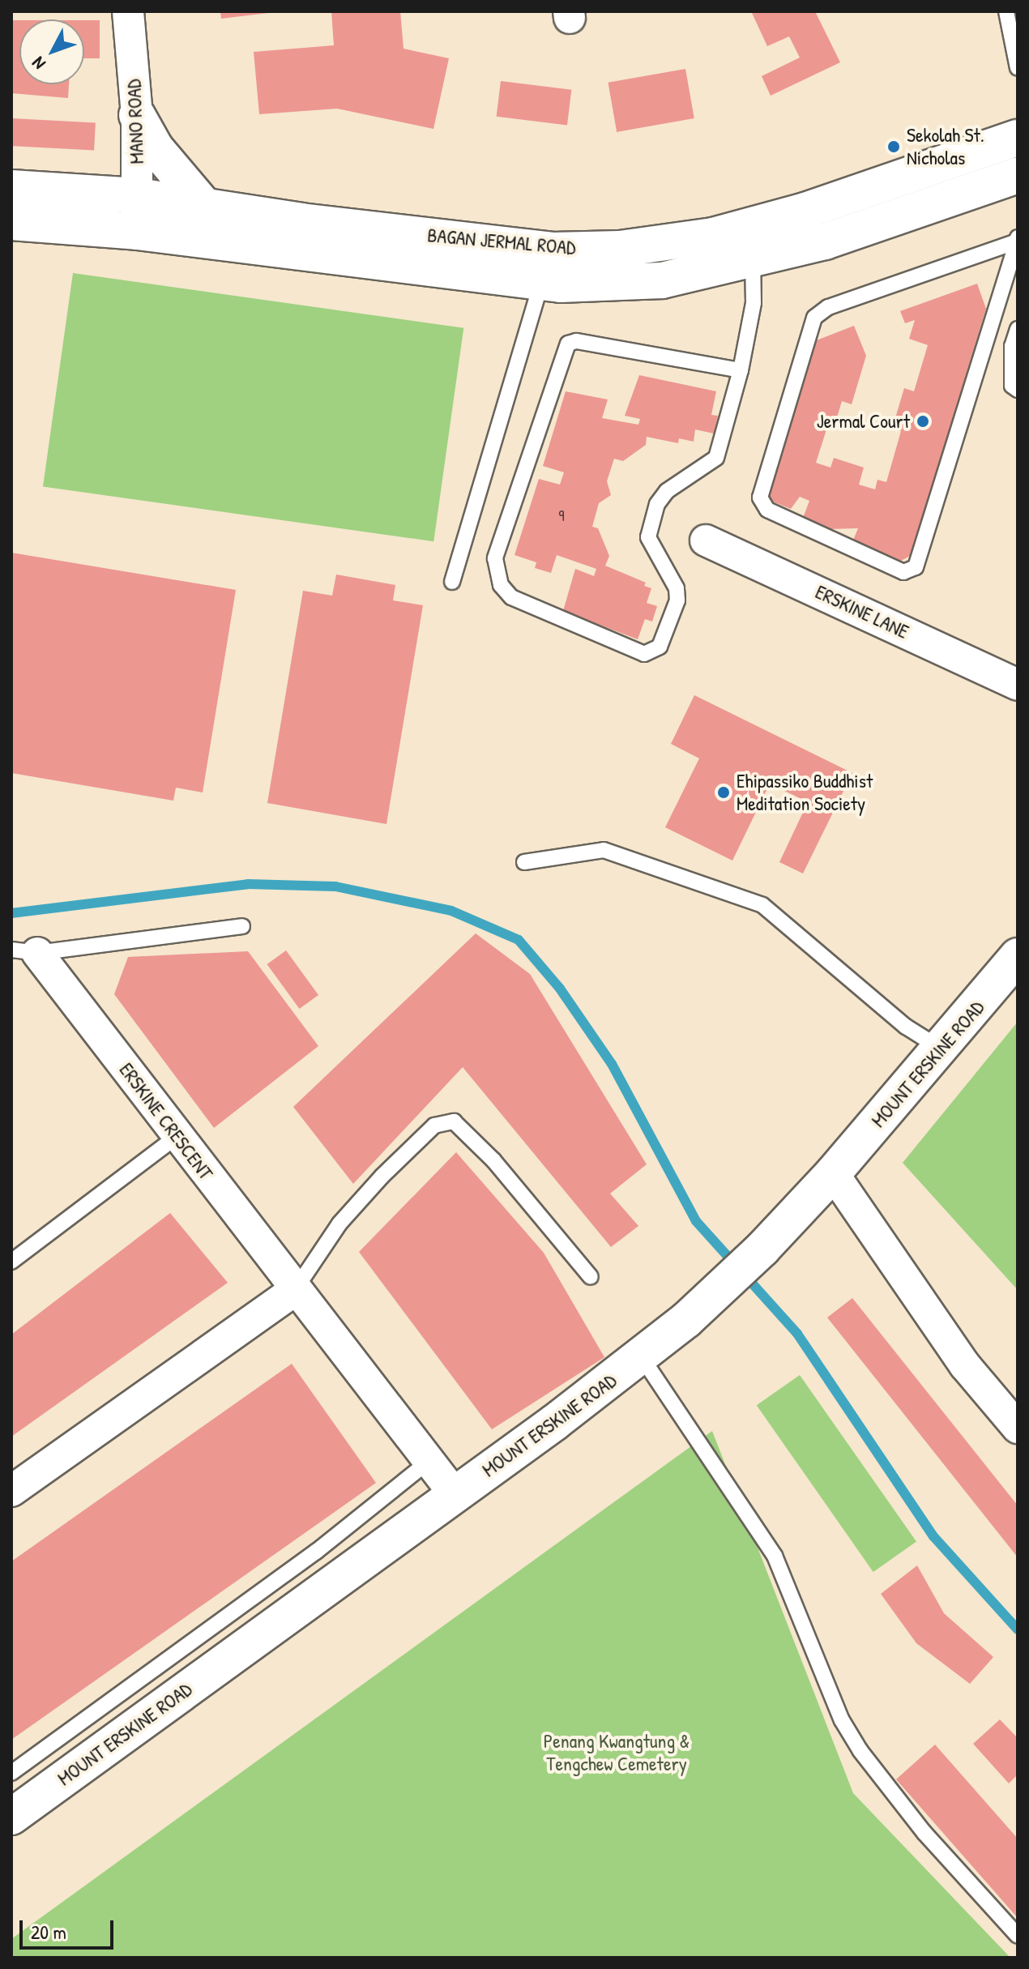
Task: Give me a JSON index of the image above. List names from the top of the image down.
{
  "streets": {
    "main road": ["BAGAN JERMAL ROAD", "MOUNT ERSKINE ROAD"],
    "street": ["MANO ROAD", "ERSKINE LANE", "ERSKINE CRESCENT"]
  },
  "crossings": [
    ["MANO ROAD", "BAGAN JERMAL ROAD"],
    ["MOUNT ERSKINE ROAD", "ERSKINE CRESCENT"]
  ],
  "parks": ["Penang Kwangtung & Tengchew Cemetery"],
  "places": ["Sekolah St. Nicholas", "Jermal Court", "Ehipassiko Buddhist Meditation Society"],
  "house_numbers": ["9"],
  "scale_bar": "20 m",
  "north": "bottom left"
}
